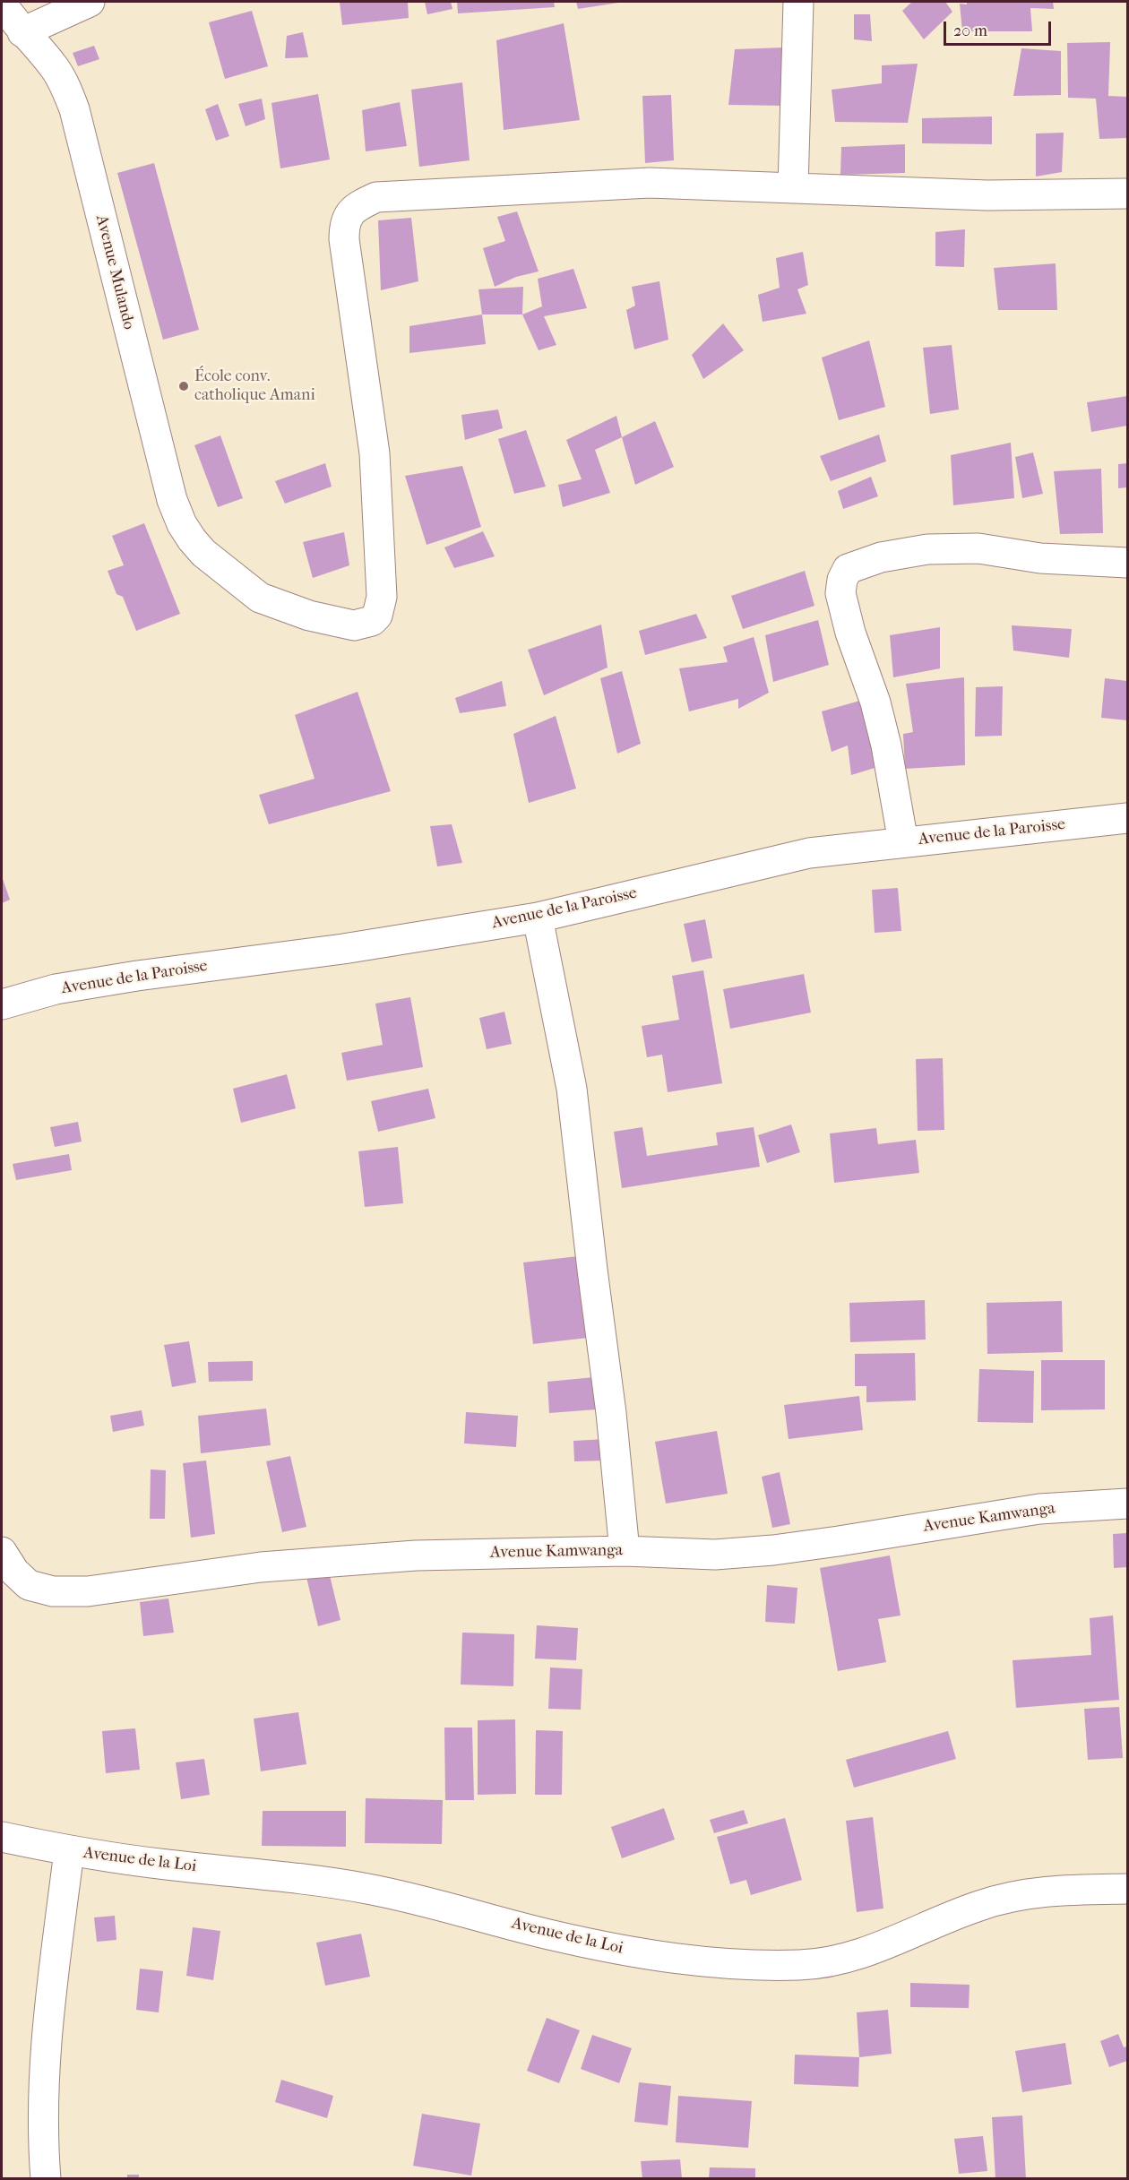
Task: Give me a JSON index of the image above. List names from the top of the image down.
{
  "streets": {
    "street": [
      "Avenue Mulando",
      "Avenue de la Paroisse",
      "Avenue Kamwanga",
      "Avenue de la Loi"
    ]
  },
  "places": ["École conv. catholique Amani"],
  "scale_bar": "20 m"
}
